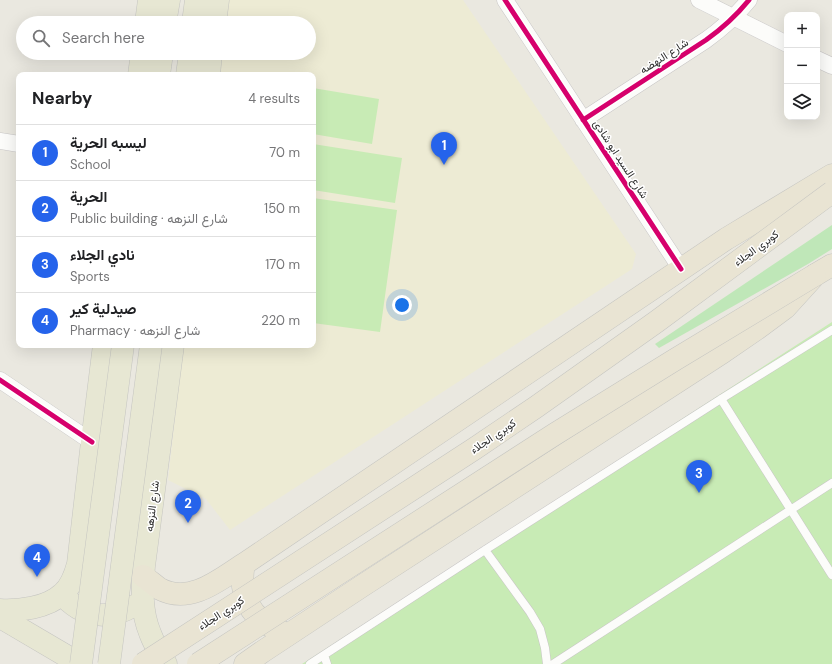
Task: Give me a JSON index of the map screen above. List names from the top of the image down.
{
  "streets": {
    "highway": ["كوبري الجلاء"],
    "main road": ["شارع النزهه"],
    "street": ["شارع النهضه", "شارع السيد ابو شادى"]
  },
  "crossings": [
    ["شارع النهضه", "شارع السيد ابو شادى"]
  ],
  "page": {
    "map_buttons": ["+", "−"],
    "search": "Search here",
    "heading": ["Nearby", "4 results"],
    "list": [
      {
        "mark": "1",
        "name": "ليسبه الحرية",
        "note": "School",
        "value": "70 m"
      },
      {
        "mark": "2",
        "name": "الحرية",
        "note": "Public building · شارع النزهه",
        "value": "150 m"
      },
      {
        "mark": "3",
        "name": "نادي الجلاء",
        "note": "Sports",
        "value": "170 m"
      },
      {
        "mark": "4",
        "name": "صيدلية كير",
        "note": "Pharmacy · شارع النزهه",
        "value": "220 m"
      }
    ],
    "pins": [
      "1",
      "3",
      "2",
      "4"
    ]
  }
}
